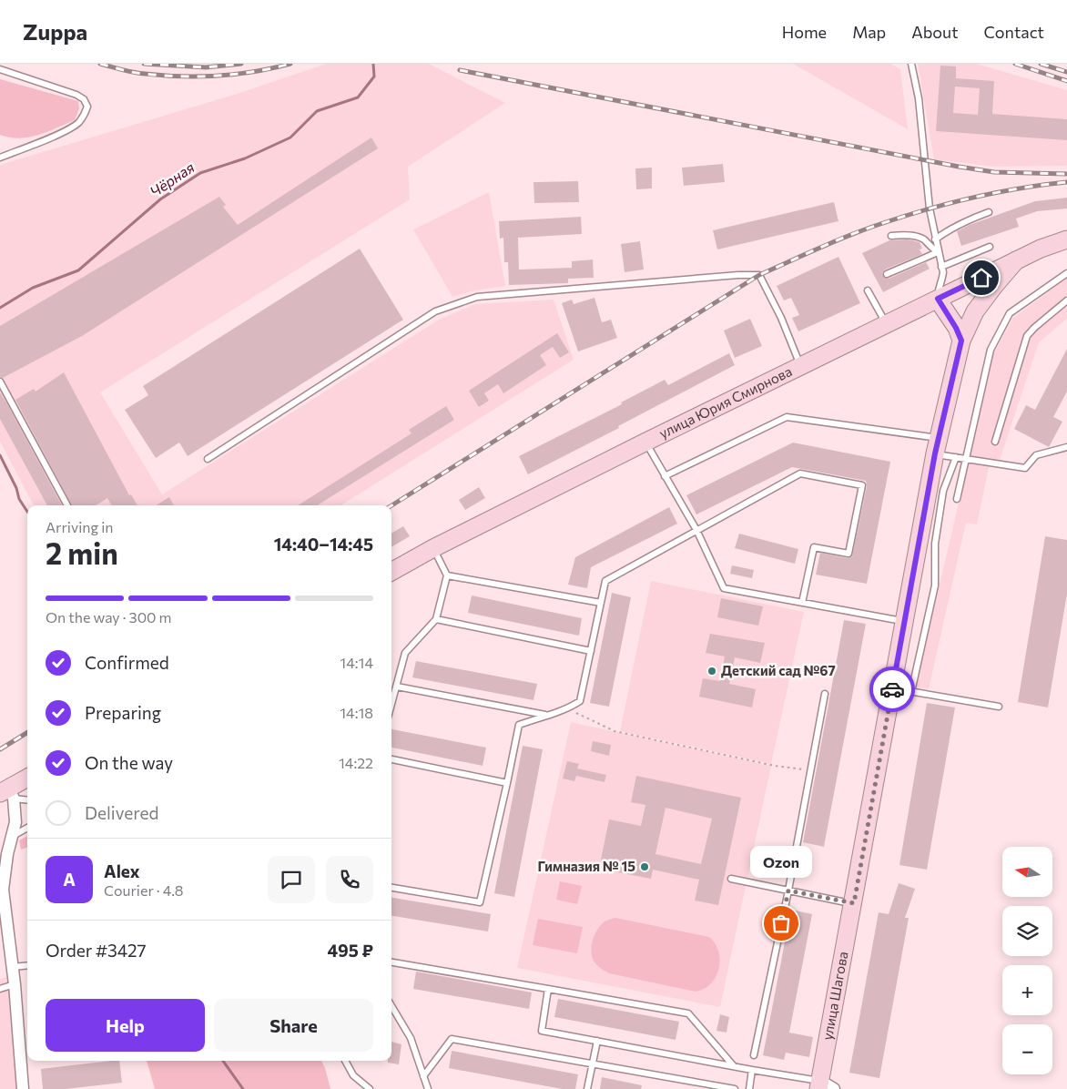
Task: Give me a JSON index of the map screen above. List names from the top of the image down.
{
  "streets": {
    "main road": ["улица Юрия Смирнова", "улица Шагова"]
  },
  "crossings": [
    ["улица Юрия Смирнова", "улица Шагова"]
  ],
  "water": ["Чёрная"],
  "places": ["Детский сад №67", "Гимназия № 15", "Ozon"],
  "north": "left",
  "page": {
    "header": "Zuppa",
    "nav": [
      "Home",
      "Map",
      "About",
      "Contact"
    ],
    "heading": ["2 min", "Arriving in", "14:40–14:45"],
    "panel": [
      "Alex",
      "Courier · 4.8",
      "Order #3427",
      "495 ₽"
    ],
    "bar": "On the way · 300 m",
    "list": [
      ["Confirmed", "14:14"],
      ["Preparing", "14:18"],
      ["On the way", "14:22"],
      "Delivered"
    ],
    "bubble": "Ozon",
    "map_buttons": ["+", "−"],
    "round": "A",
    "buttons": ["Help", "Share"]
  }
}
